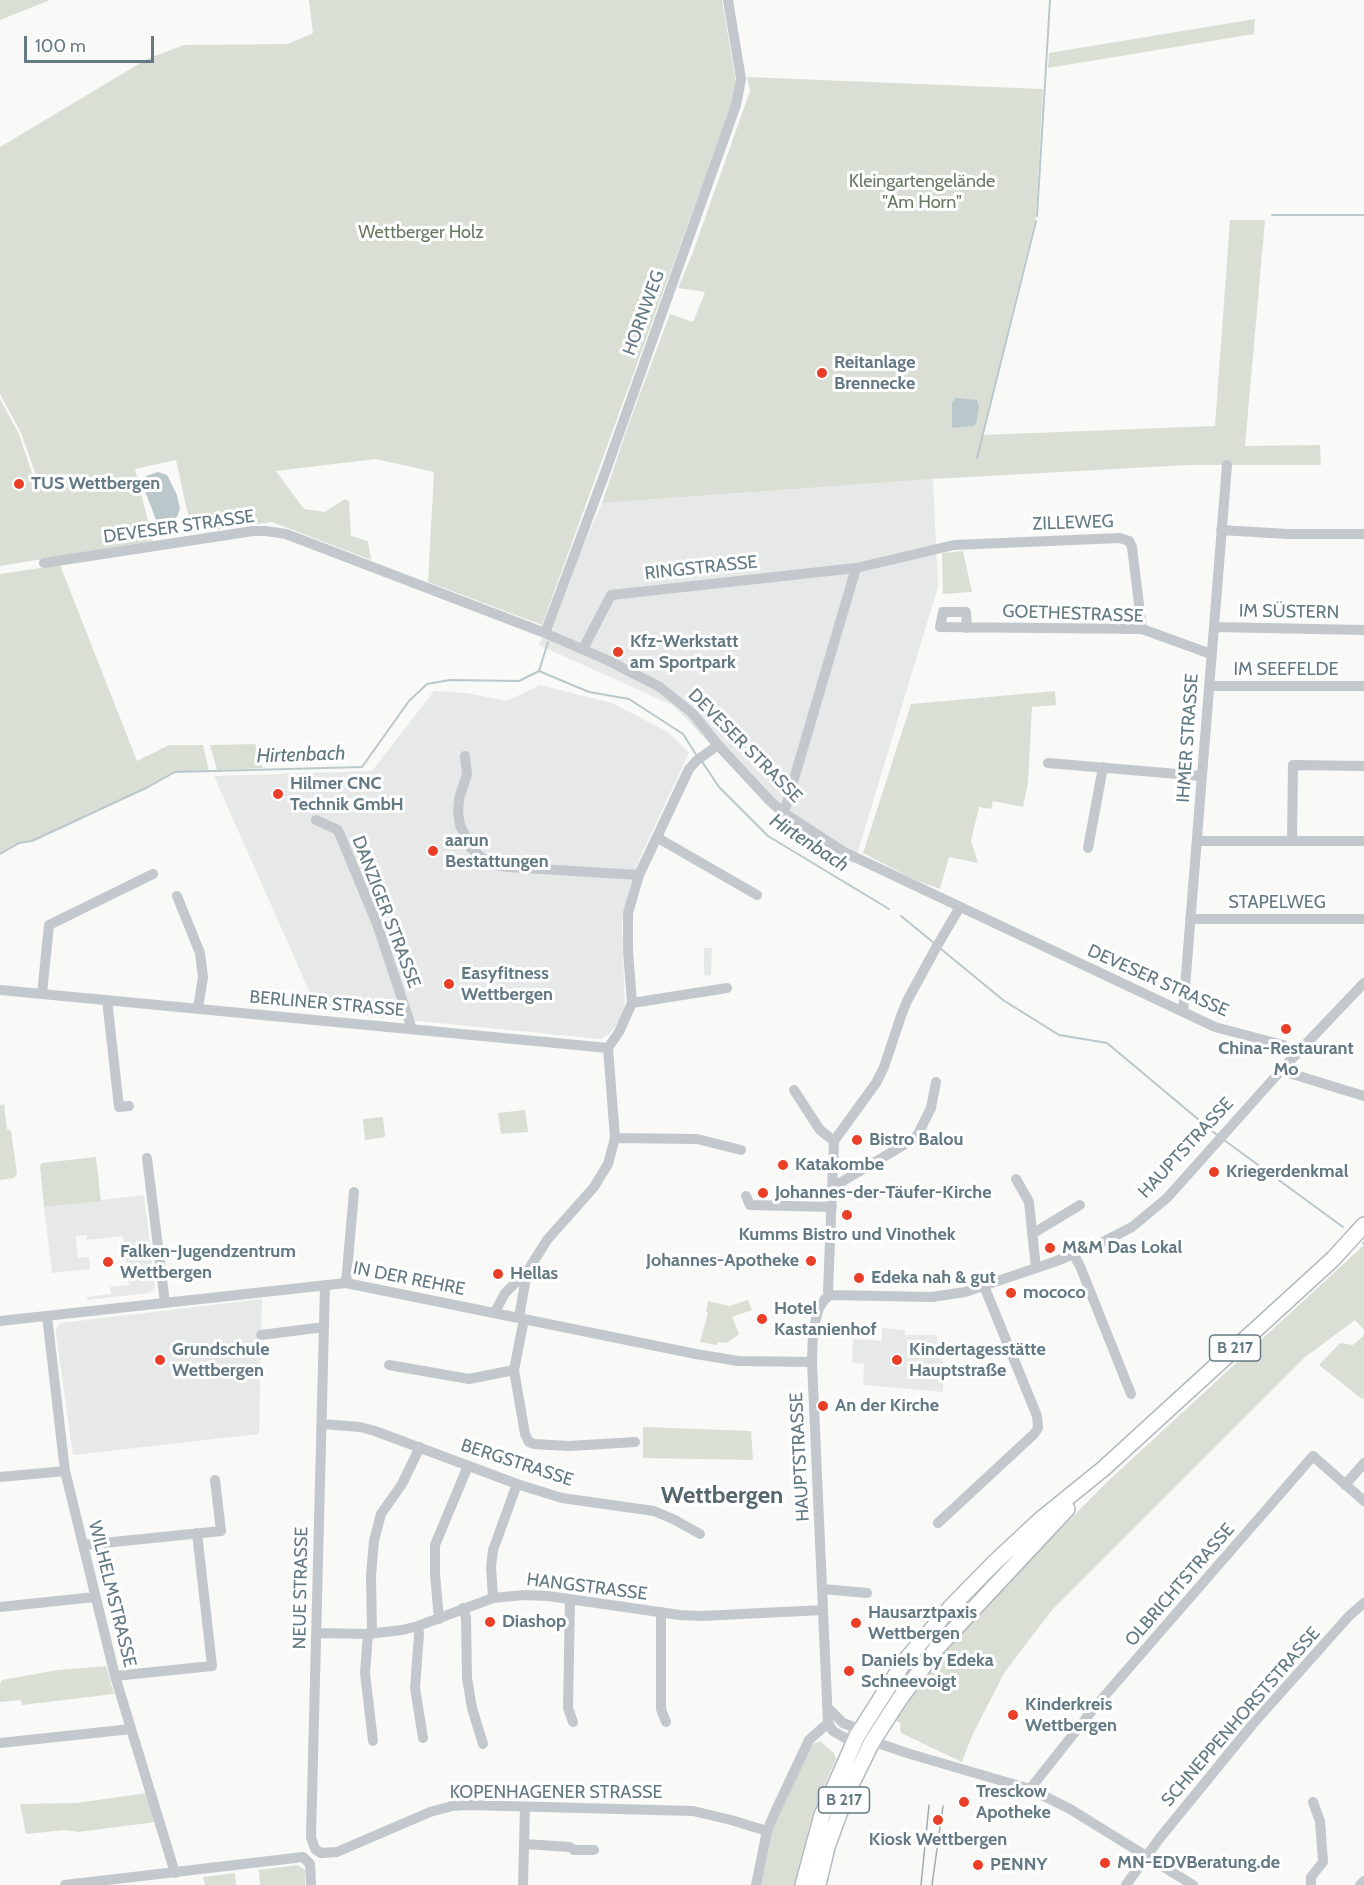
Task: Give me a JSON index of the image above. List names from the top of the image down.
{
  "streets": {
    "main road": ["B 217"],
    "street": [
      "HORNWEG",
      "ZILLEWEG",
      "DEVESER STRASSE",
      "RINGSTRASSE",
      "IM SÜSTERN",
      "GOETHESTRASSE",
      "IM SEEFELDE",
      "IHMER STRASSE",
      "STAPELWEG",
      "DANZIGER STRASSE",
      "BERLINER STRASSE",
      "HAUPTSTRASSE",
      "IN DER REHRE",
      "BERGSTRASSE",
      "OLBRICHTSTRASSE",
      "HANGSTRASSE",
      "NEUE STRASSE",
      "WILHELMSTRASSE",
      "SCHNEPPENHORSTSTRASSE",
      "KOPENHAGENER STRASSE"
    ]
  },
  "crossings": [
    ["HORNWEG", "DEVESER STRASSE"],
    ["ZILLEWEG", "RINGSTRASSE"],
    ["ZILLEWEG", "GOETHESTRASSE"],
    ["DEVESER STRASSE", "RINGSTRASSE"],
    ["DEVESER STRASSE", "IHMER STRASSE"],
    ["DEVESER STRASSE", "HAUPTSTRASSE"],
    ["IM SÜSTERN", "IHMER STRASSE"],
    ["GOETHESTRASSE", "IHMER STRASSE"],
    ["IM SEEFELDE", "IHMER STRASSE"],
    ["IHMER STRASSE", "STAPELWEG"],
    ["DANZIGER STRASSE", "BERLINER STRASSE"],
    ["HAUPTSTRASSE", "IN DER REHRE"],
    ["HAUPTSTRASSE", "HANGSTRASSE"],
    ["IN DER REHRE", "NEUE STRASSE"],
    ["IN DER REHRE", "WILHELMSTRASSE"],
    ["BERGSTRASSE", "NEUE STRASSE"],
    ["HANGSTRASSE", "NEUE STRASSE"],
    ["NEUE STRASSE", "KOPENHAGENER STRASSE"]
  ],
  "districts": ["Wettbergen"],
  "water": ["Hirtenbach"],
  "parks": ["Kleingartengelände \"Am Horn\"", "Wettberger Holz"],
  "places": [
    "Reitanlage Brennecke",
    "TUS Wettbergen",
    "Kfz-Werkstatt am Sportpark",
    "Hilmer CNC Technik GmbH",
    "aarun Bestattungen",
    "Easyfitness Wettbergen",
    "China-Restaurant Mo",
    "Bistro Balou",
    "Katakombe",
    "Kriegerdenkmal",
    "Johannes-der-Täufer-Kirche",
    "Kumms Bistro und Vinothek",
    "M&M Das Lokal",
    "Johannes-Apotheke",
    "Falken-Jugendzentrum Wettbergen",
    "Hellas",
    "Edeka nah & gut",
    "mococo",
    "Hotel Kastanienhof",
    "Grundschule Wettbergen",
    "Kindertagesstätte Hauptstraße",
    "An der Kirche",
    "Diashop",
    "Hausarztpaxis Wettbergen",
    "Daniels by Edeka Schneevoigt",
    "Kinderkreis Wettbergen",
    "Tresckow Apotheke",
    "Kiosk Wettbergen",
    "MN-EDVBeratung.de",
    "PENNY"
  ],
  "scale_bar": "100 m"
}
